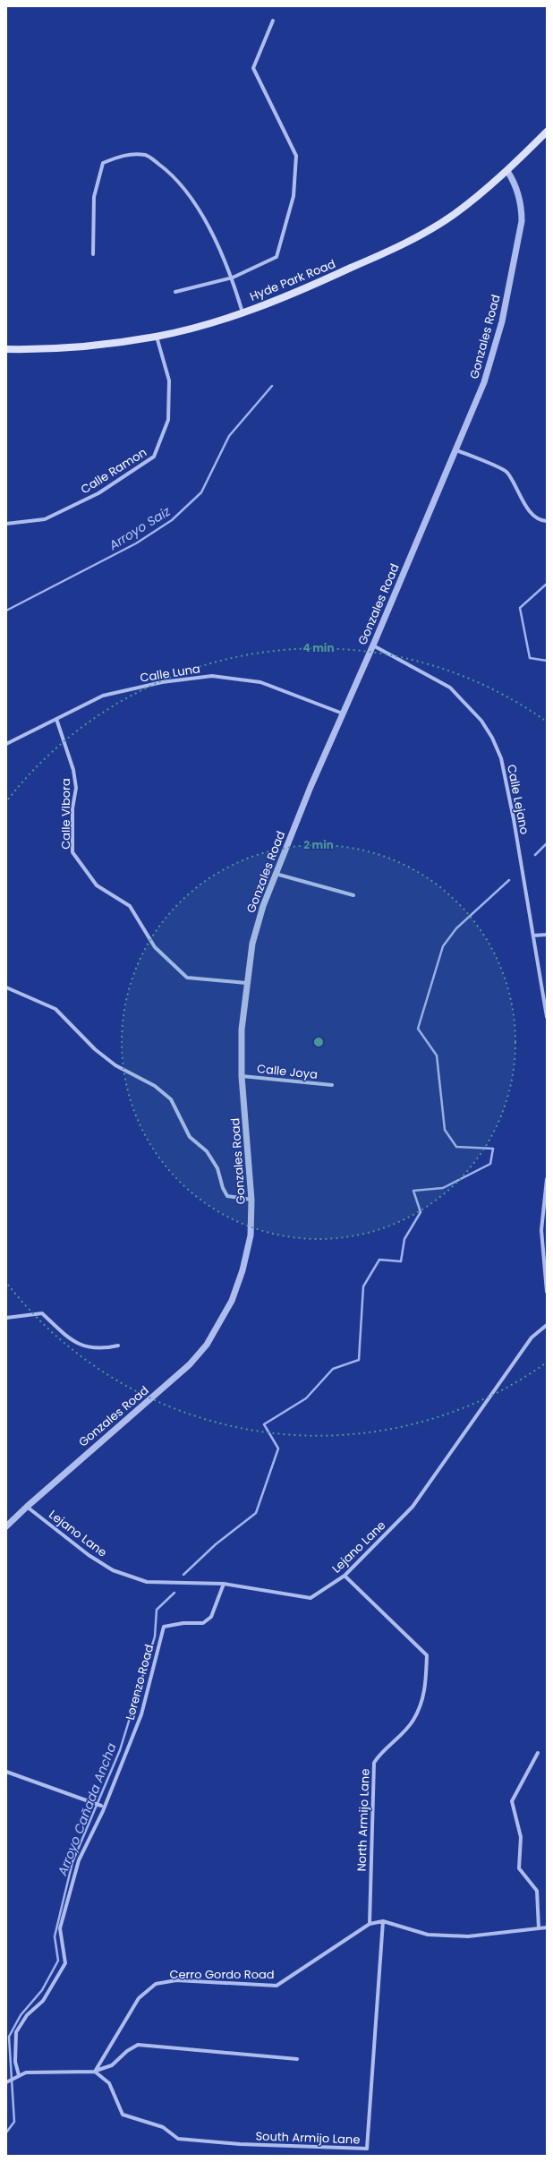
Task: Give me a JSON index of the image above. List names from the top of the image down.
{
  "streets": {
    "main road": ["Hyde Park Road"],
    "street": [
      "Gonzales Road",
      "Calle Ramon",
      "Calle Luna",
      "Calle Lejano",
      "Calle Vibora",
      "Calle Joya",
      "Lejano Lane",
      "Lorenzo Road",
      "North Armijo Lane",
      "Cerro Gordo Road",
      "South Armijo Lane"
    ]
  },
  "crossings": [
    ["Hyde Park Road", "Gonzales Road"],
    ["Hyde Park Road", "Calle Ramon"],
    ["Gonzales Road", "Calle Luna"],
    ["Gonzales Road", "Calle Lejano"],
    ["Gonzales Road", "Calle Vibora"],
    ["Gonzales Road", "Calle Joya"],
    ["Gonzales Road", "Lejano Lane"],
    ["Calle Luna", "Calle Vibora"],
    ["Lejano Lane", "Lorenzo Road"],
    ["Lejano Lane", "North Armijo Lane"],
    ["North Armijo Lane", "Cerro Gordo Road"],
    ["Cerro Gordo Road", "South Armijo Lane"]
  ],
  "water": ["Arroyo Saiz", "Arroyo Cañada Ancha"],
  "rings": ["4 min", "2 min"]
}
